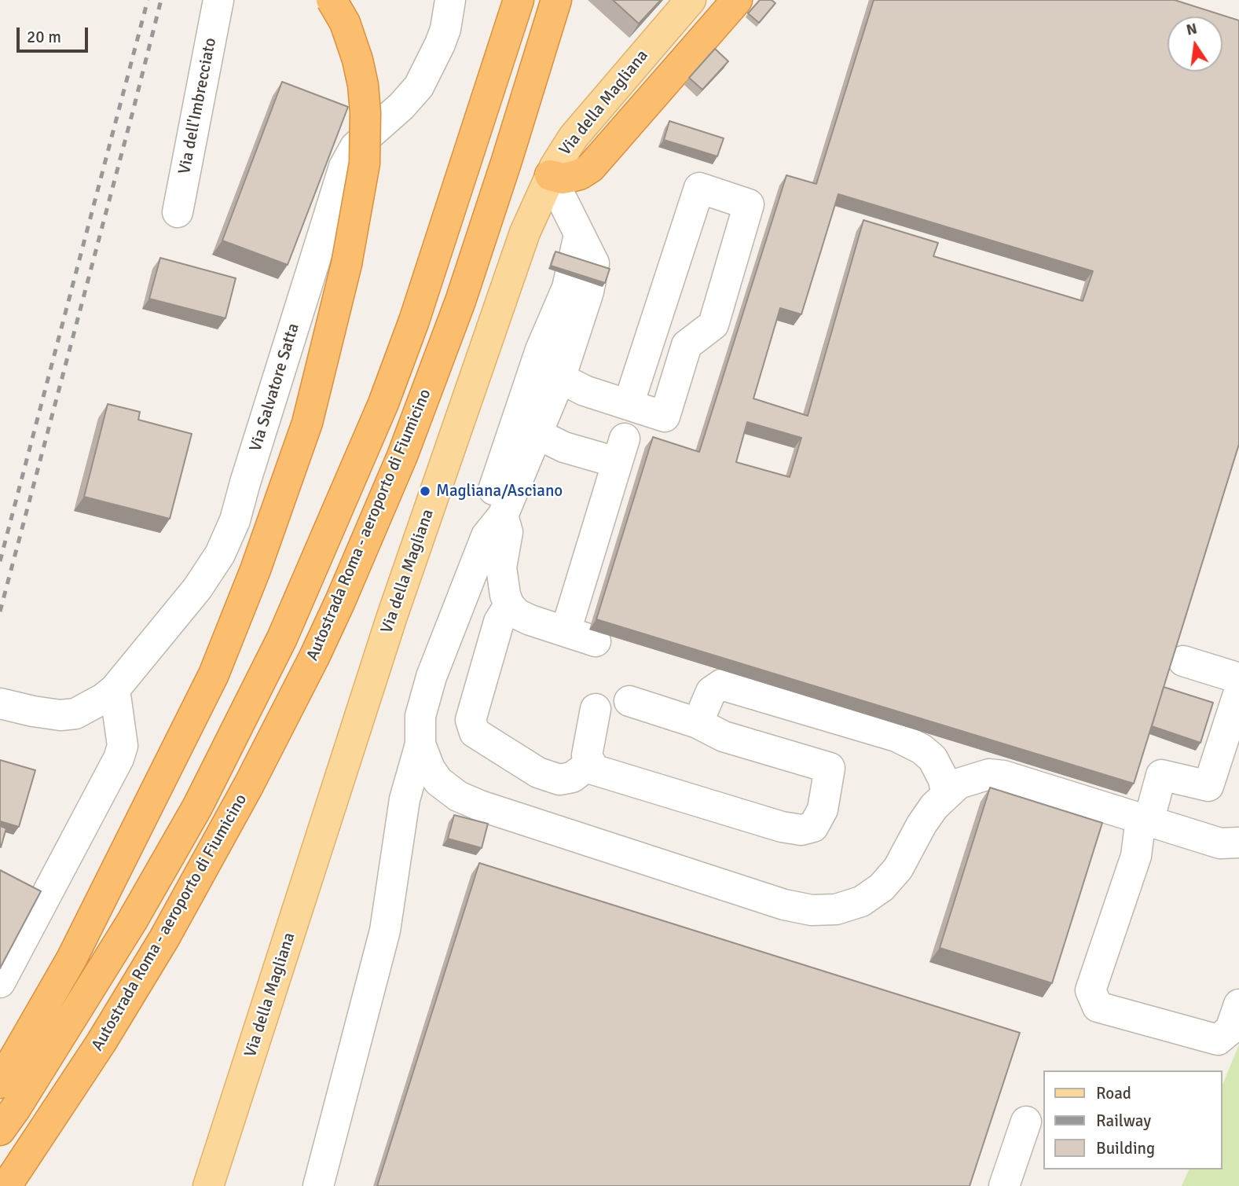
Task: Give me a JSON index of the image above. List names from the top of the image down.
{
  "streets": {
    "highway": ["Autostrada Roma - aeroporto di Fiumicino"],
    "main road": ["Via della Magliana"],
    "street": ["Via dell'Imbrecciato", "Via Salvatore Satta"]
  },
  "places": ["Magliana/Asciano"],
  "legend": ["Road", "Railway", "Building"],
  "scale_bar": "20 m",
  "north": "top"
}
